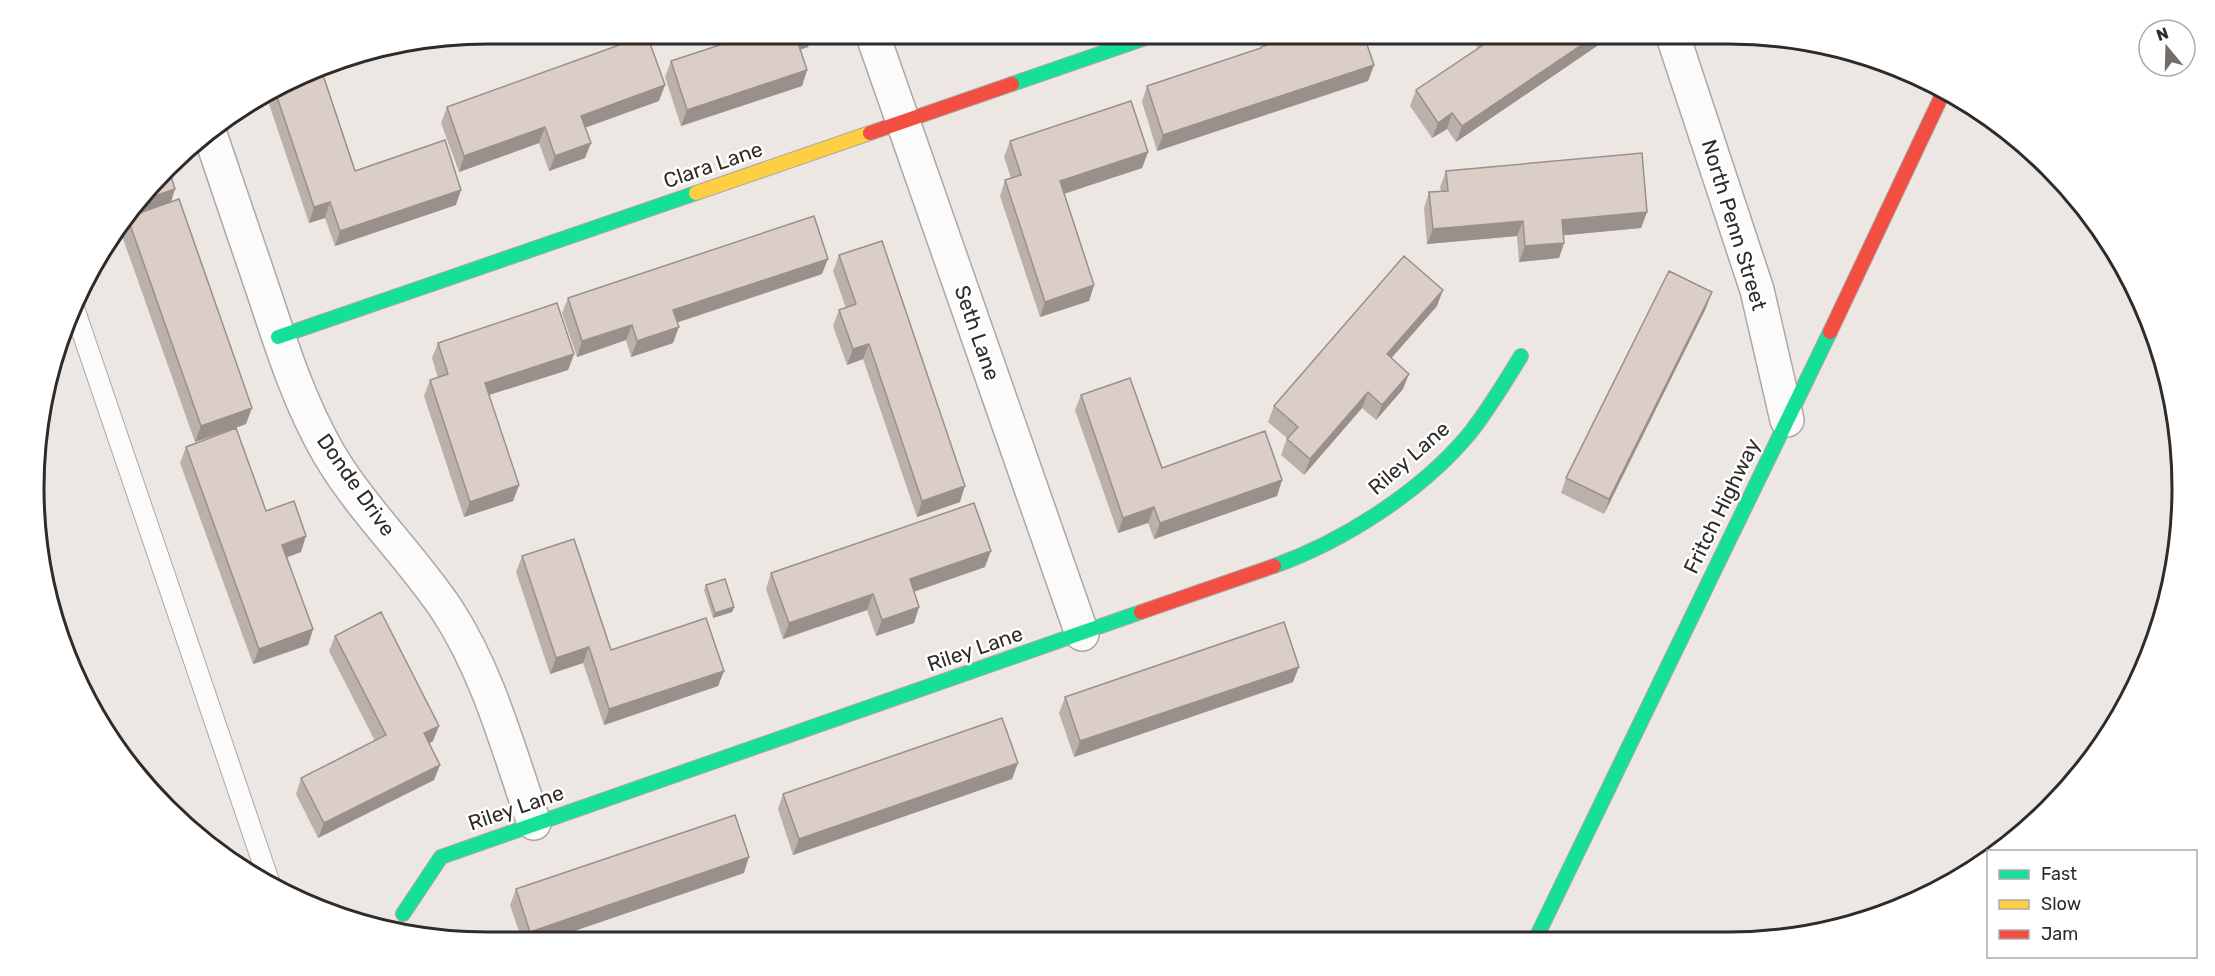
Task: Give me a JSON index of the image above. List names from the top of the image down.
{
  "streets": {
    "street": [
      "Clara Lane",
      "North Penn Street",
      "Seth Lane",
      "Riley Lane",
      "Donde Drive",
      "Fritch Highway"
    ]
  },
  "crossings": [
    ["Clara Lane", "Seth Lane"],
    ["Clara Lane", "Donde Drive"],
    ["North Penn Street", "Fritch Highway"],
    ["Seth Lane", "Riley Lane"],
    ["Riley Lane", "Donde Drive"]
  ],
  "legend": ["Fast", "Slow", "Jam"],
  "north": "top"
}
